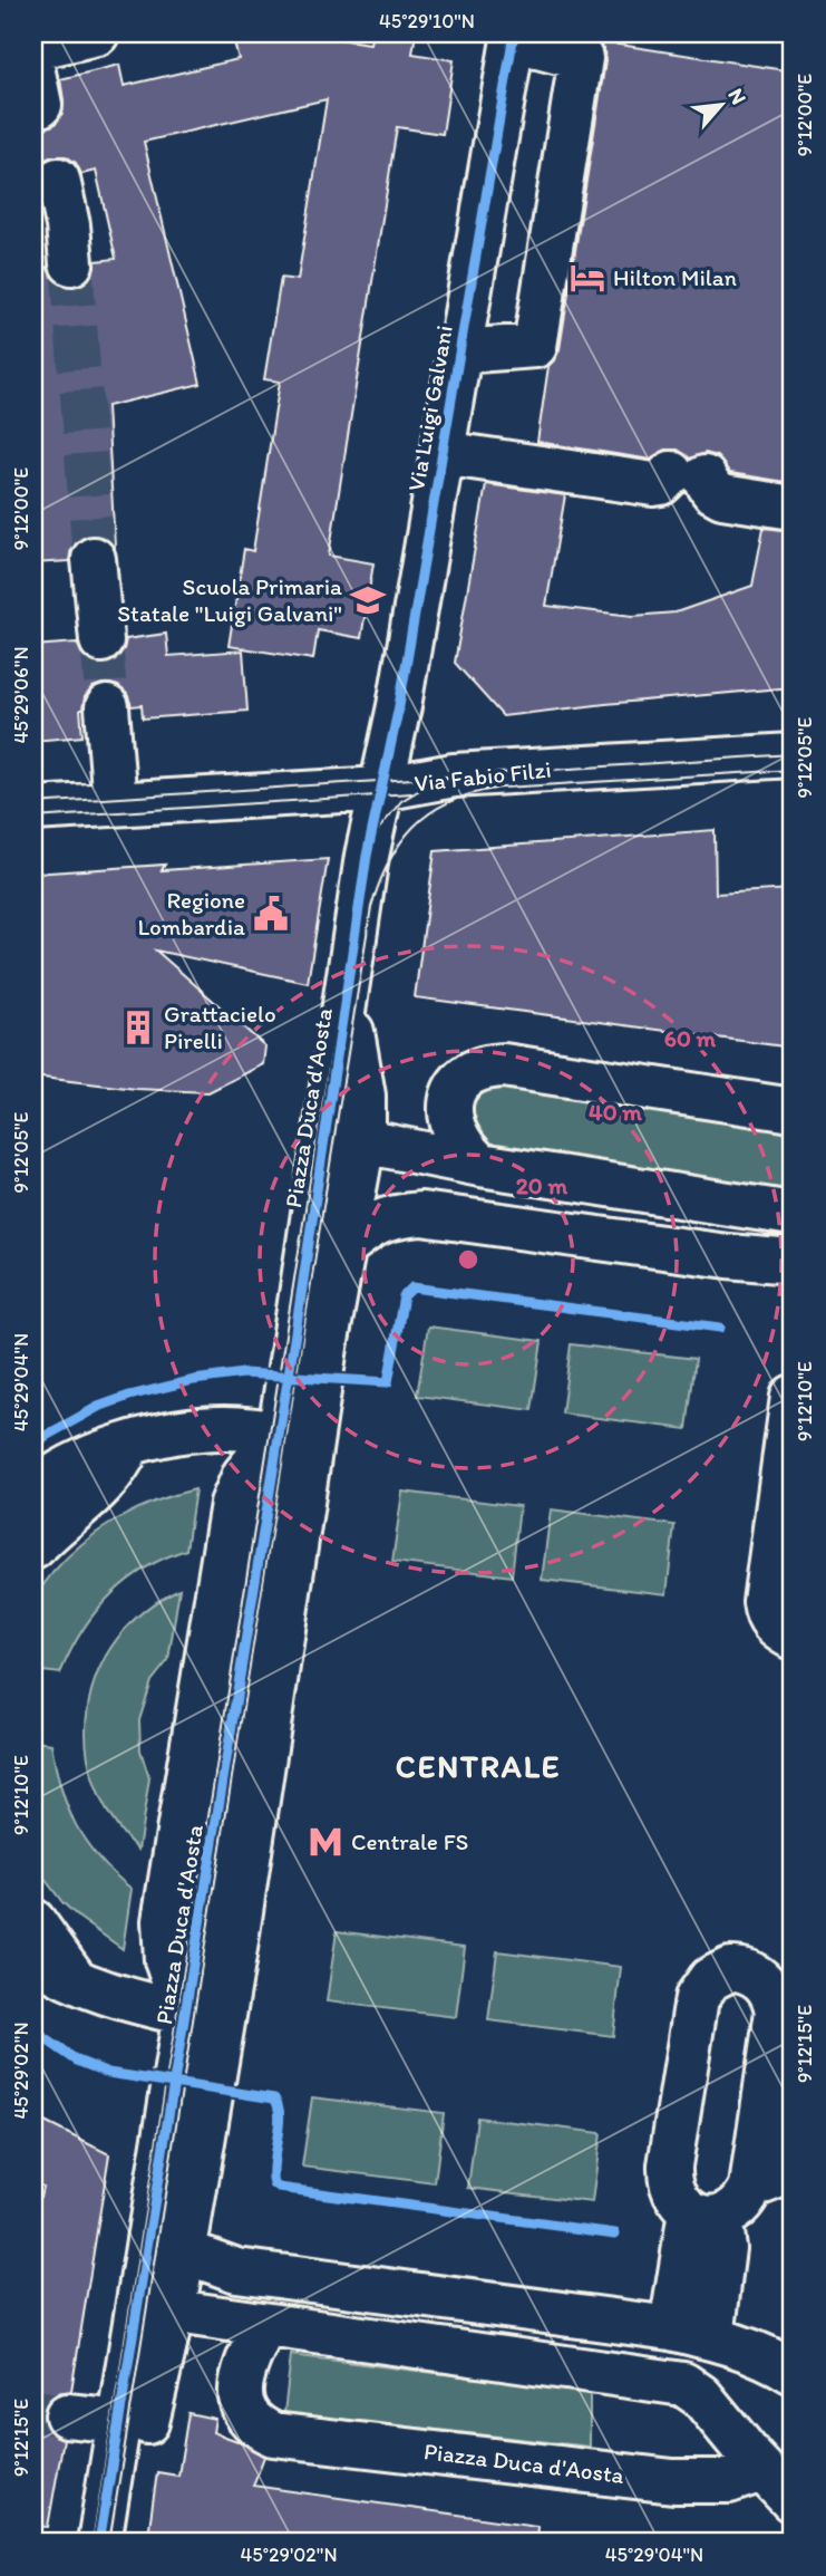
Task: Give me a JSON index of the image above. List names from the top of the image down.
{
  "streets": {
    "street": ["Via Luigi Galvani", "Via Fabio Filzi", "Piazza Duca d'Aosta"]
  },
  "crossings": [
    ["Via Luigi Galvani", "Via Fabio Filzi"],
    ["Via Luigi Galvani", "Piazza Duca d'Aosta"],
    ["Via Fabio Filzi", "Piazza Duca d'Aosta"]
  ],
  "districts": ["CENTRALE"],
  "places": {
    "hotel": ["Hilton Milan"],
    "school or university": ["Scuola Primaria Statale \"Luigi Galvani\""],
    "public building": ["Regione Lombardia"],
    "building": ["Grattacielo Pirelli"],
    "metro station": ["Centrale FS"]
  },
  "north": "top right",
  "coordinates": [
    "45°29'10\"N",
    "9°12'00\"E",
    "45°29'06\"N",
    "9°12'05\"E",
    "45°29'04\"N",
    "9°12'10\"E",
    "9°12'15\"E",
    "45°29'02\"N"
  ],
  "rings": ["60 m", "40 m", "20 m"]
}
